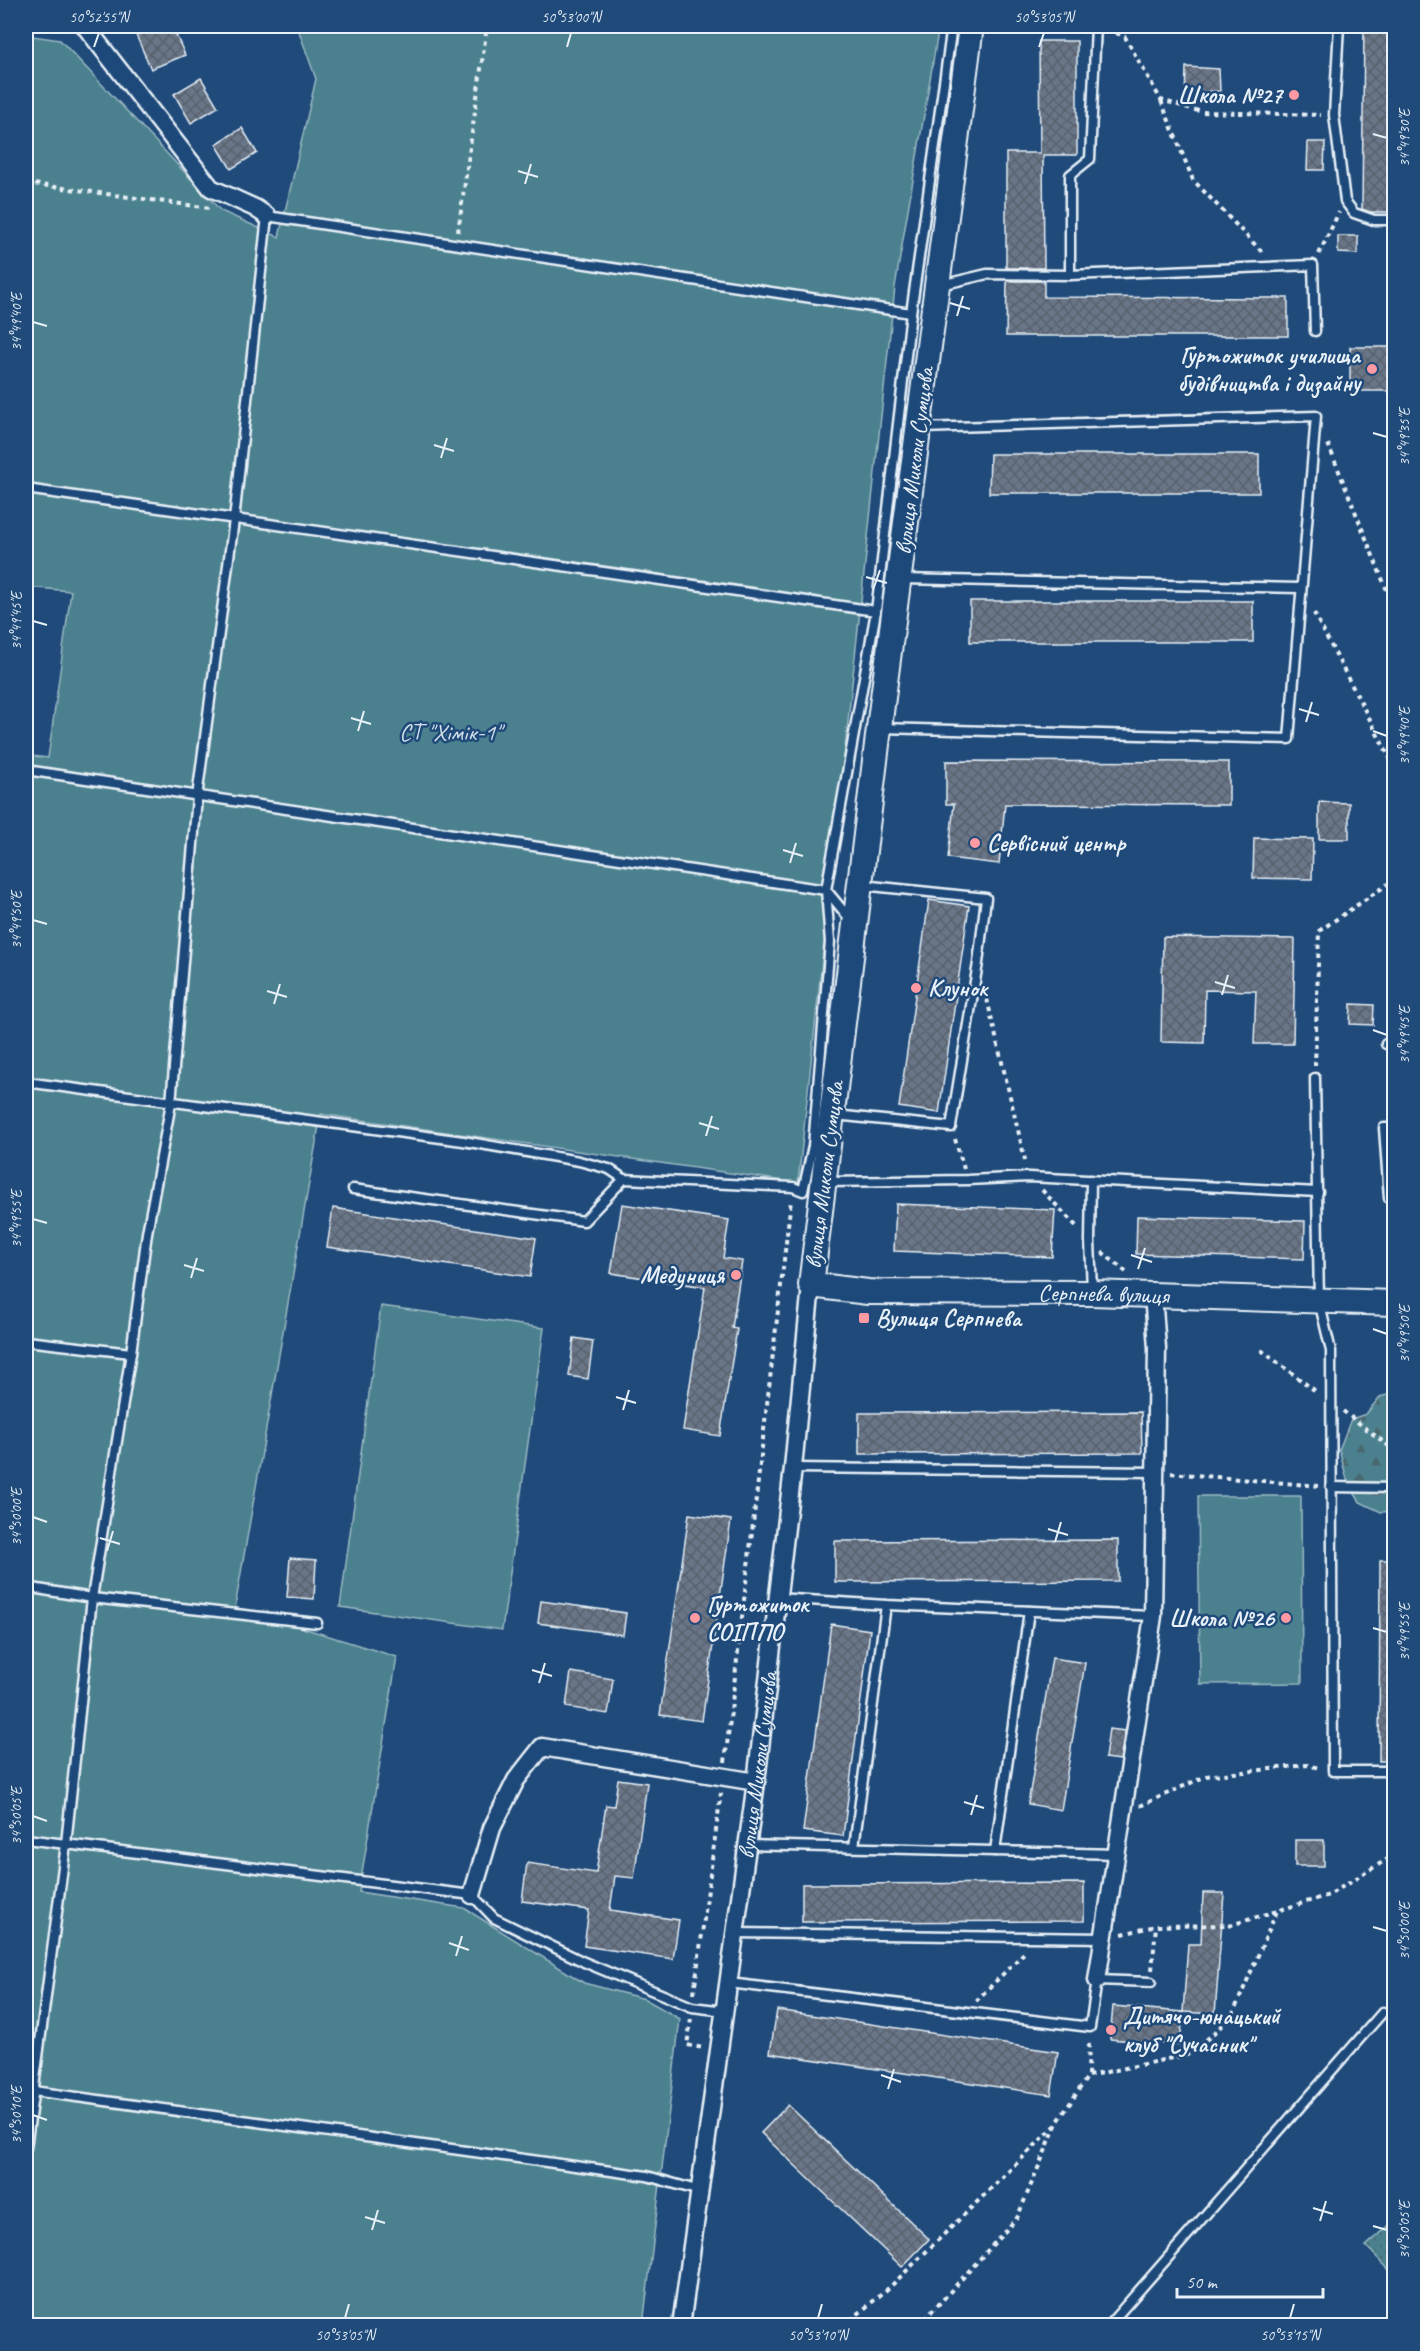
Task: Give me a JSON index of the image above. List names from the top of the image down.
{
  "streets": {
    "street": ["вулиця Миколи Сумцова", "Серпнева вулиця"]
  },
  "crossings": [
    ["вулиця Миколи Сумцова", "Серпнева вулиця"]
  ],
  "parks": ["СТ \"Хімік-1\""],
  "places": {
    "other": [
      "Школа №27",
      "Гуртожиток училища будівництва і дизайну",
      "Сервісний центр",
      "Клунок",
      "Медуниця",
      "Гуртожиток СОІППО",
      "Школа №26",
      "Дитячо-юнацький клуб \"Сучасник\""
    ],
    "transit": ["Вулиця Серпнева"]
  },
  "scale_bar": "50 m",
  "coordinates": [
    "50°52'55\"N",
    "50°53'00\"N",
    "50°53'05\"N",
    "34°49'30\"E",
    "34°49'40\"E",
    "34°49'35\"E",
    "34°49'45\"E",
    "34°49'50\"E",
    "34°49'55\"E",
    "34°50'00\"E",
    "34°50'05\"E",
    "34°50'10\"E",
    "50°53'10\"N",
    "50°53'15\"N"
  ]
}
